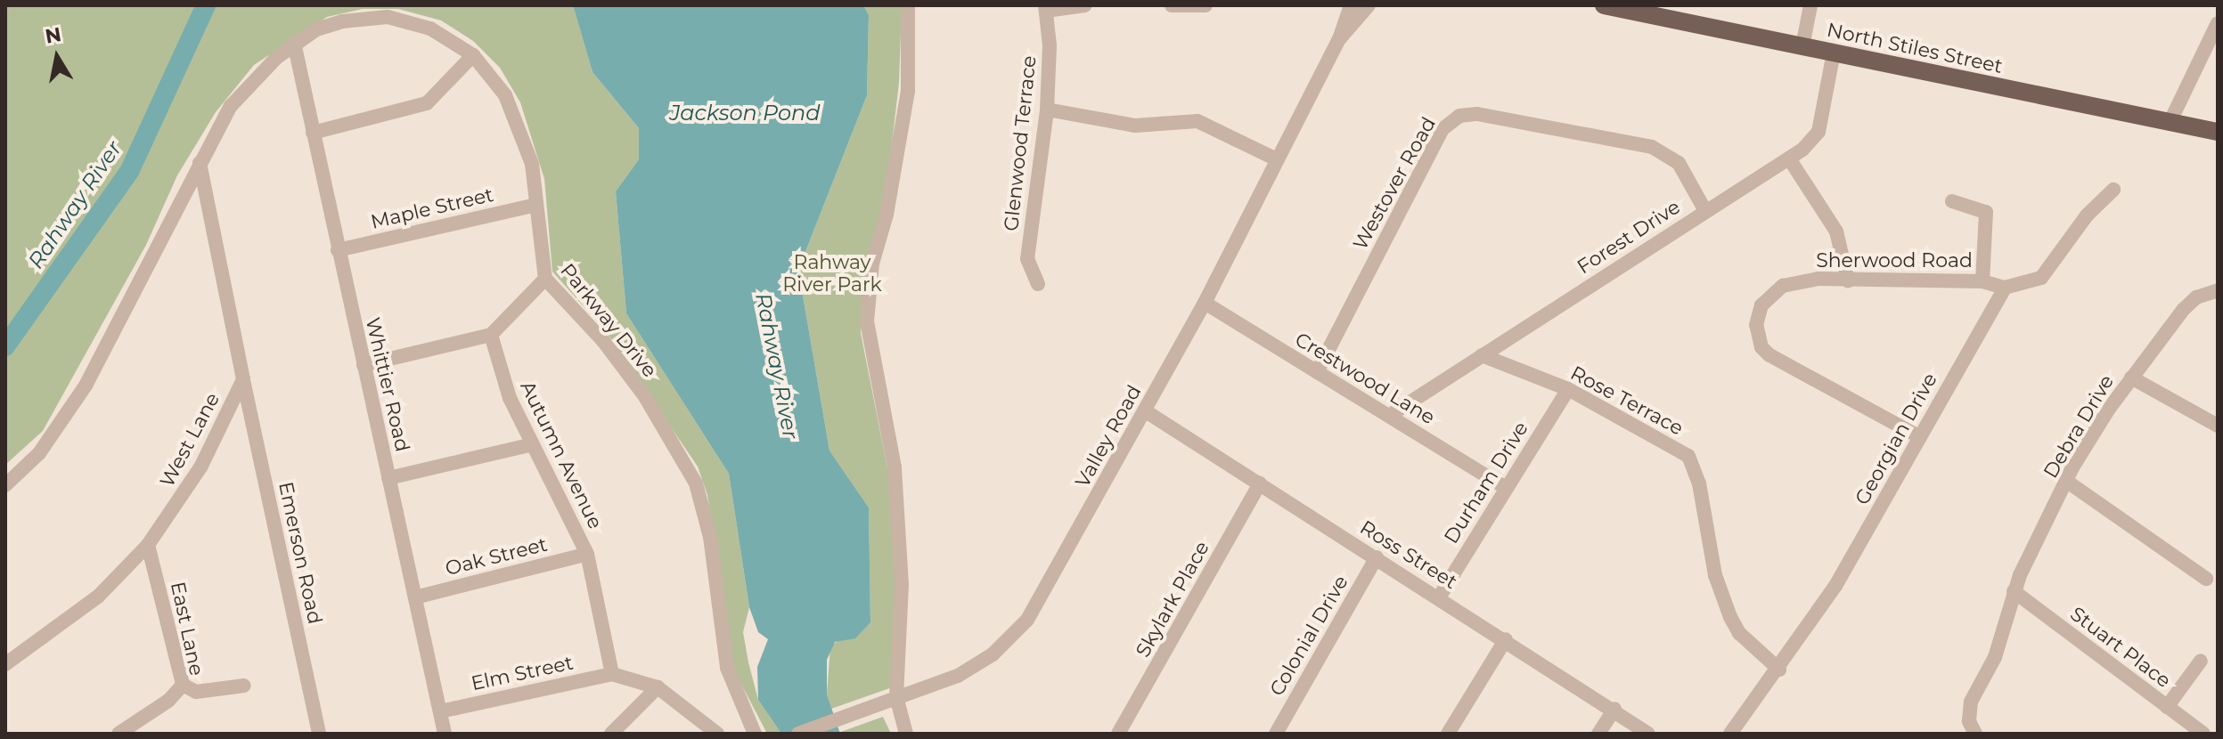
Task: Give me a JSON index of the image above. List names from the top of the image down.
{
  "streets": {
    "main road": ["North Stiles Street"],
    "street": [
      "Glenwood Terrace",
      "Westover Road",
      "Maple Street",
      "Forest Drive",
      "Sherwood Road",
      "Parkway Drive",
      "Crestwood Lane",
      "Whittier Road",
      "Rose Terrace",
      "Debra Drive",
      "Valley Road",
      "Georgian Drive",
      "West Lane",
      "Autumn Avenue",
      "Durham Drive",
      "Emerson Road",
      "Ross Street",
      "Oak Street",
      "Skylark Place",
      "East Lane",
      "Colonial Drive",
      "Stuart Place",
      "Elm Street"
    ]
  },
  "crossings": [
    ["North Stiles Street", "Forest Drive"],
    ["Westover Road", "Forest Drive"],
    ["Westover Road", "Crestwood Lane"],
    ["Maple Street", "Parkway Drive"],
    ["Maple Street", "Whittier Road"],
    ["Forest Drive", "Crestwood Lane"],
    ["Forest Drive", "Rose Terrace"],
    ["Sherwood Road", "Georgian Drive"],
    ["Parkway Drive", "Whittier Road"],
    ["Parkway Drive", "West Lane"],
    ["Crestwood Lane", "Valley Road"],
    ["Crestwood Lane", "Durham Drive"],
    ["Whittier Road", "Oak Street"],
    ["Whittier Road", "Elm Street"],
    ["Rose Terrace", "Georgian Drive"],
    ["Rose Terrace", "Durham Drive"],
    ["Debra Drive", "Stuart Place"],
    ["Valley Road", "Ross Street"],
    ["West Lane", "Emerson Road"],
    ["West Lane", "East Lane"],
    ["Autumn Avenue", "Oak Street"],
    ["Autumn Avenue", "Elm Street"],
    ["Durham Drive", "Ross Street"],
    ["Ross Street", "Skylark Place"],
    ["Ross Street", "Colonial Drive"]
  ],
  "water": ["Jackson Pond", "Rahway River"],
  "parks": ["Rahway River Park"],
  "north": "top"
}
